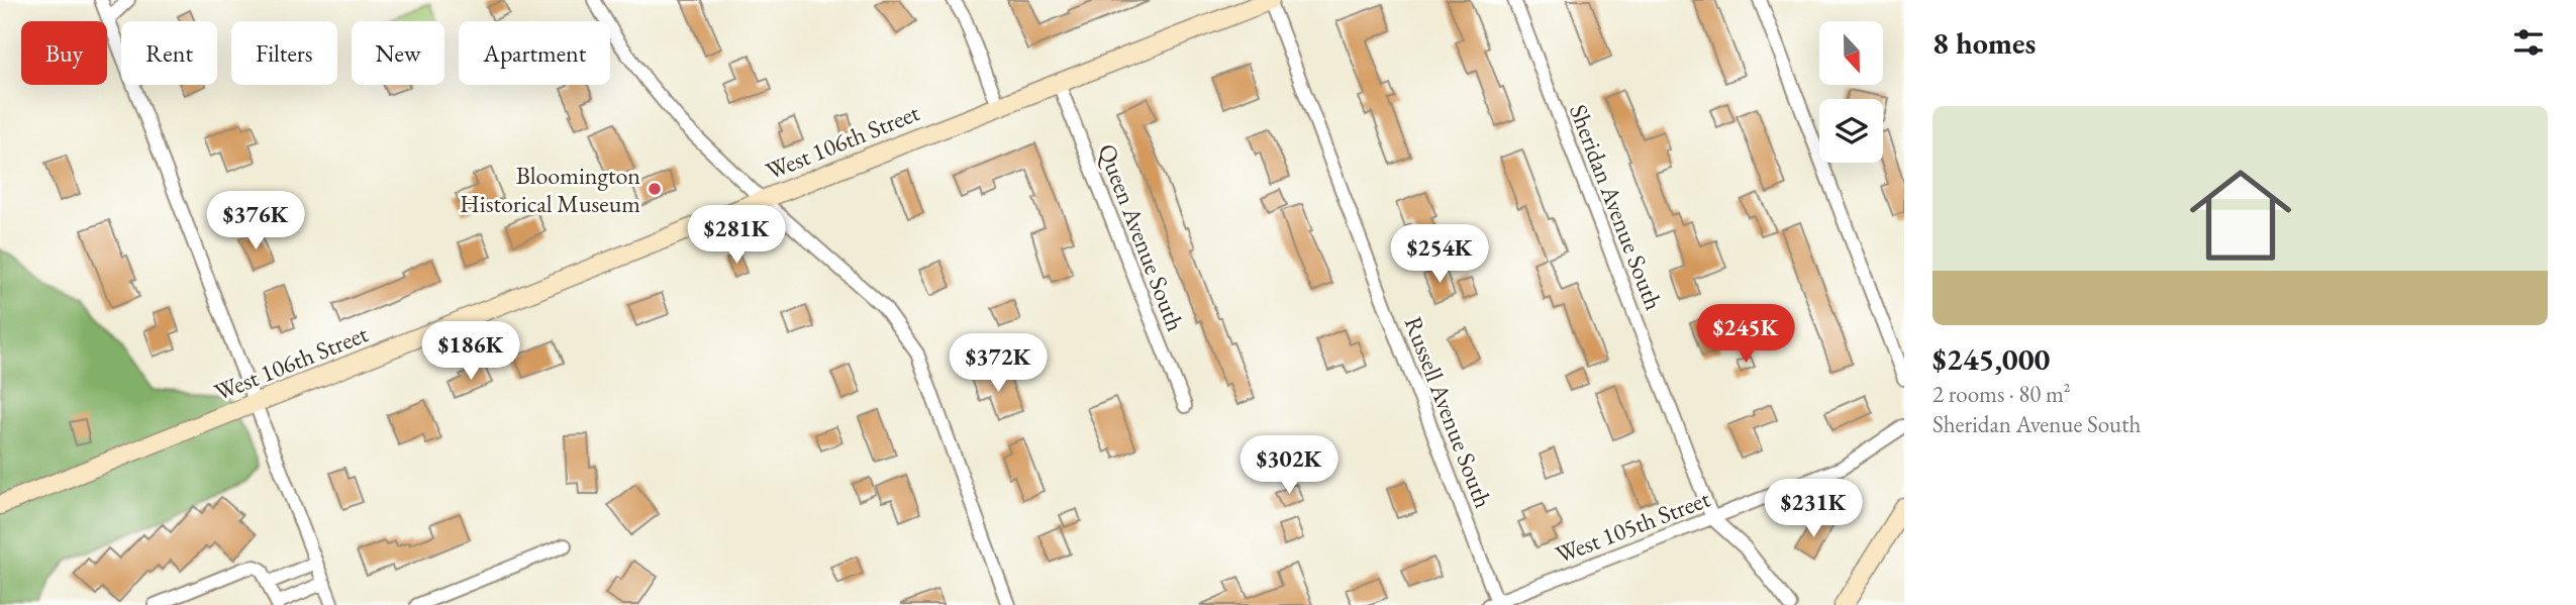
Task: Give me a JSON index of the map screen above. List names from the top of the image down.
{
  "streets": {
    "street": [
      "West 106th Street",
      "Sheridan Avenue South",
      "Queen Avenue South",
      "Russell Avenue South",
      "West 105th Street"
    ]
  },
  "crossings": [
    ["West 106th Street", "Queen Avenue South"],
    ["West 106th Street", "Russell Avenue South"],
    ["Sheridan Avenue South", "West 105th Street"],
    ["Russell Avenue South", "West 105th Street"]
  ],
  "places": ["Bloomington Historical Museum"],
  "north": "bottom",
  "page": {
    "heading": "8 homes",
    "chip": [
      "Buy",
      "Rent",
      "Filters",
      "New",
      "Apartment"
    ],
    "list": [
      {
        "name": "$245,000",
        "note": "2 rooms · 80 m² · Sheridan Avenue South"
      }
    ],
    "price": [
      "$376K",
      "$281K",
      "$254K",
      "$245K",
      "$186K",
      "$372K",
      "$302K",
      "$231K"
    ]
  }
}
